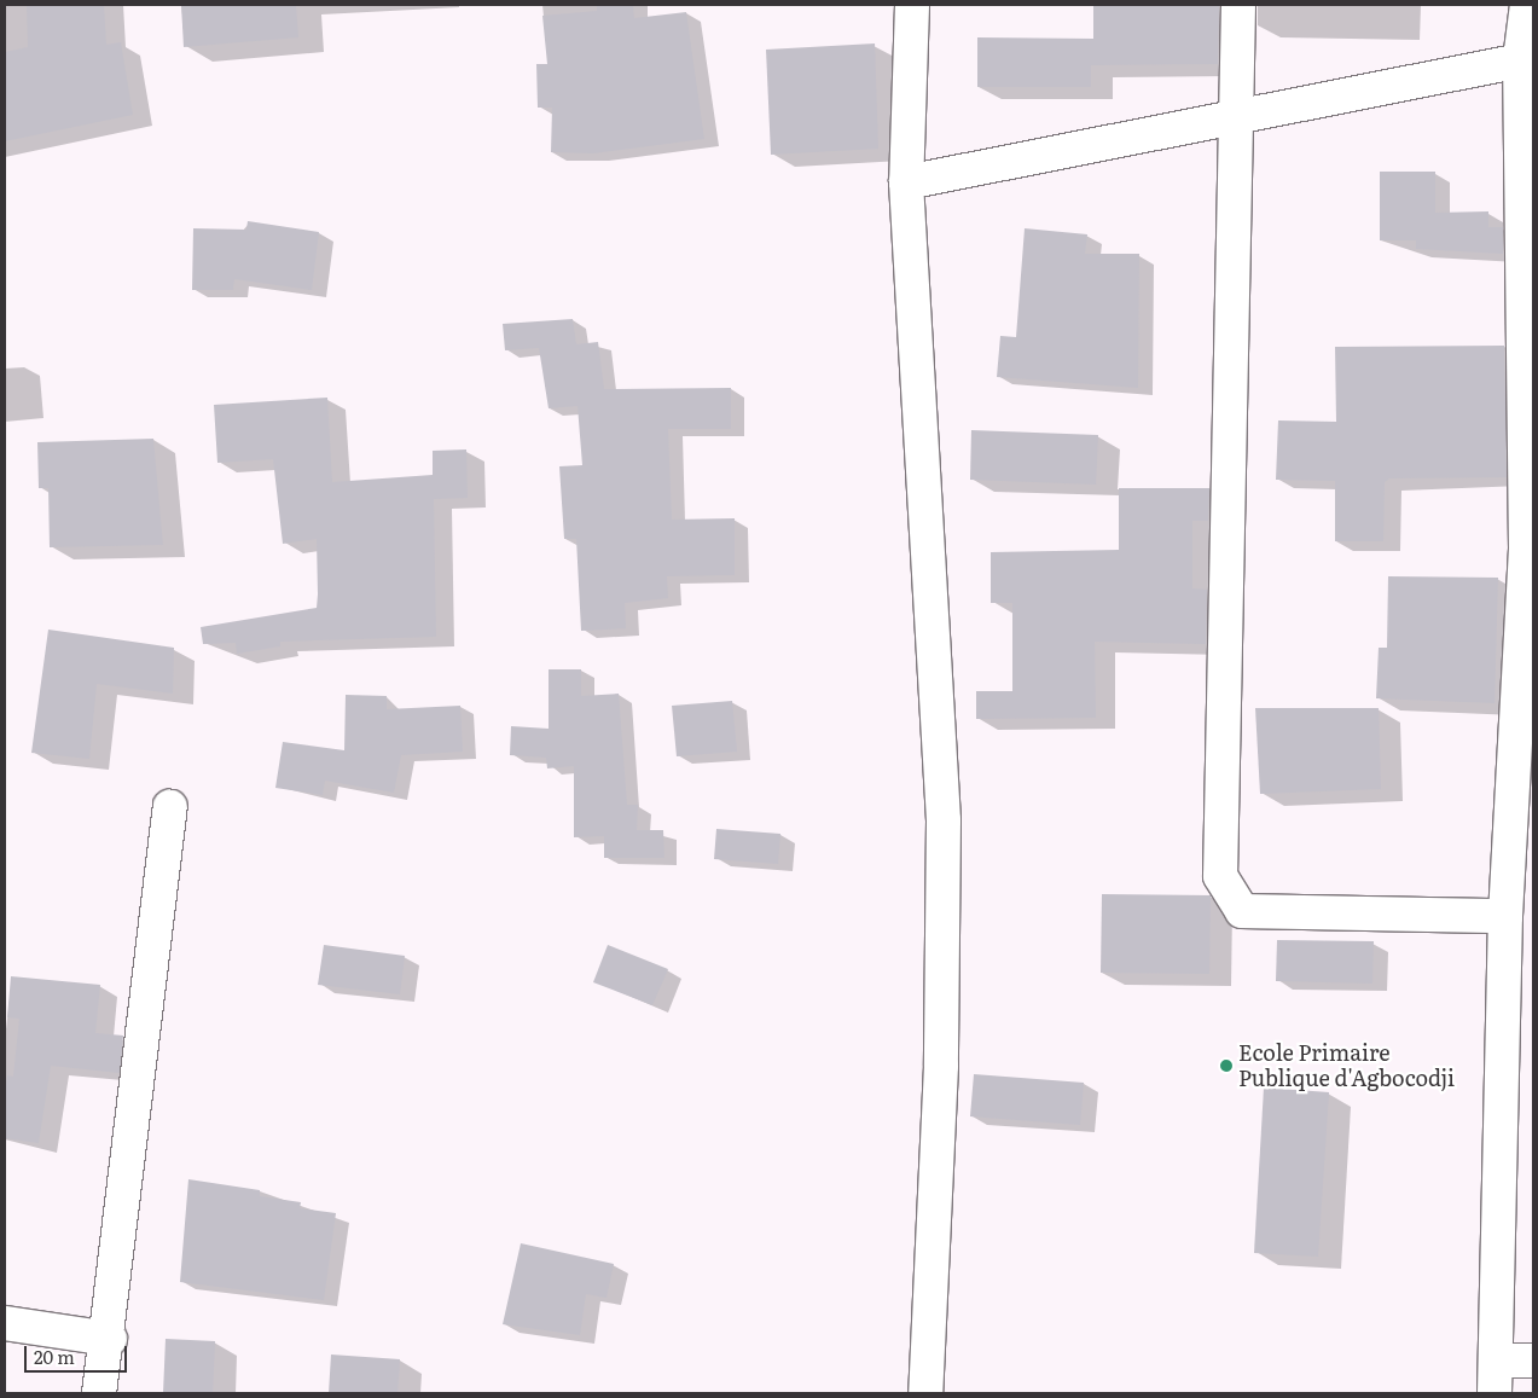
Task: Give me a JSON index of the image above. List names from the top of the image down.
{
  "places": ["Ecole Primaire Publique d'Agbocodji"],
  "scale_bar": "20 m"
}
